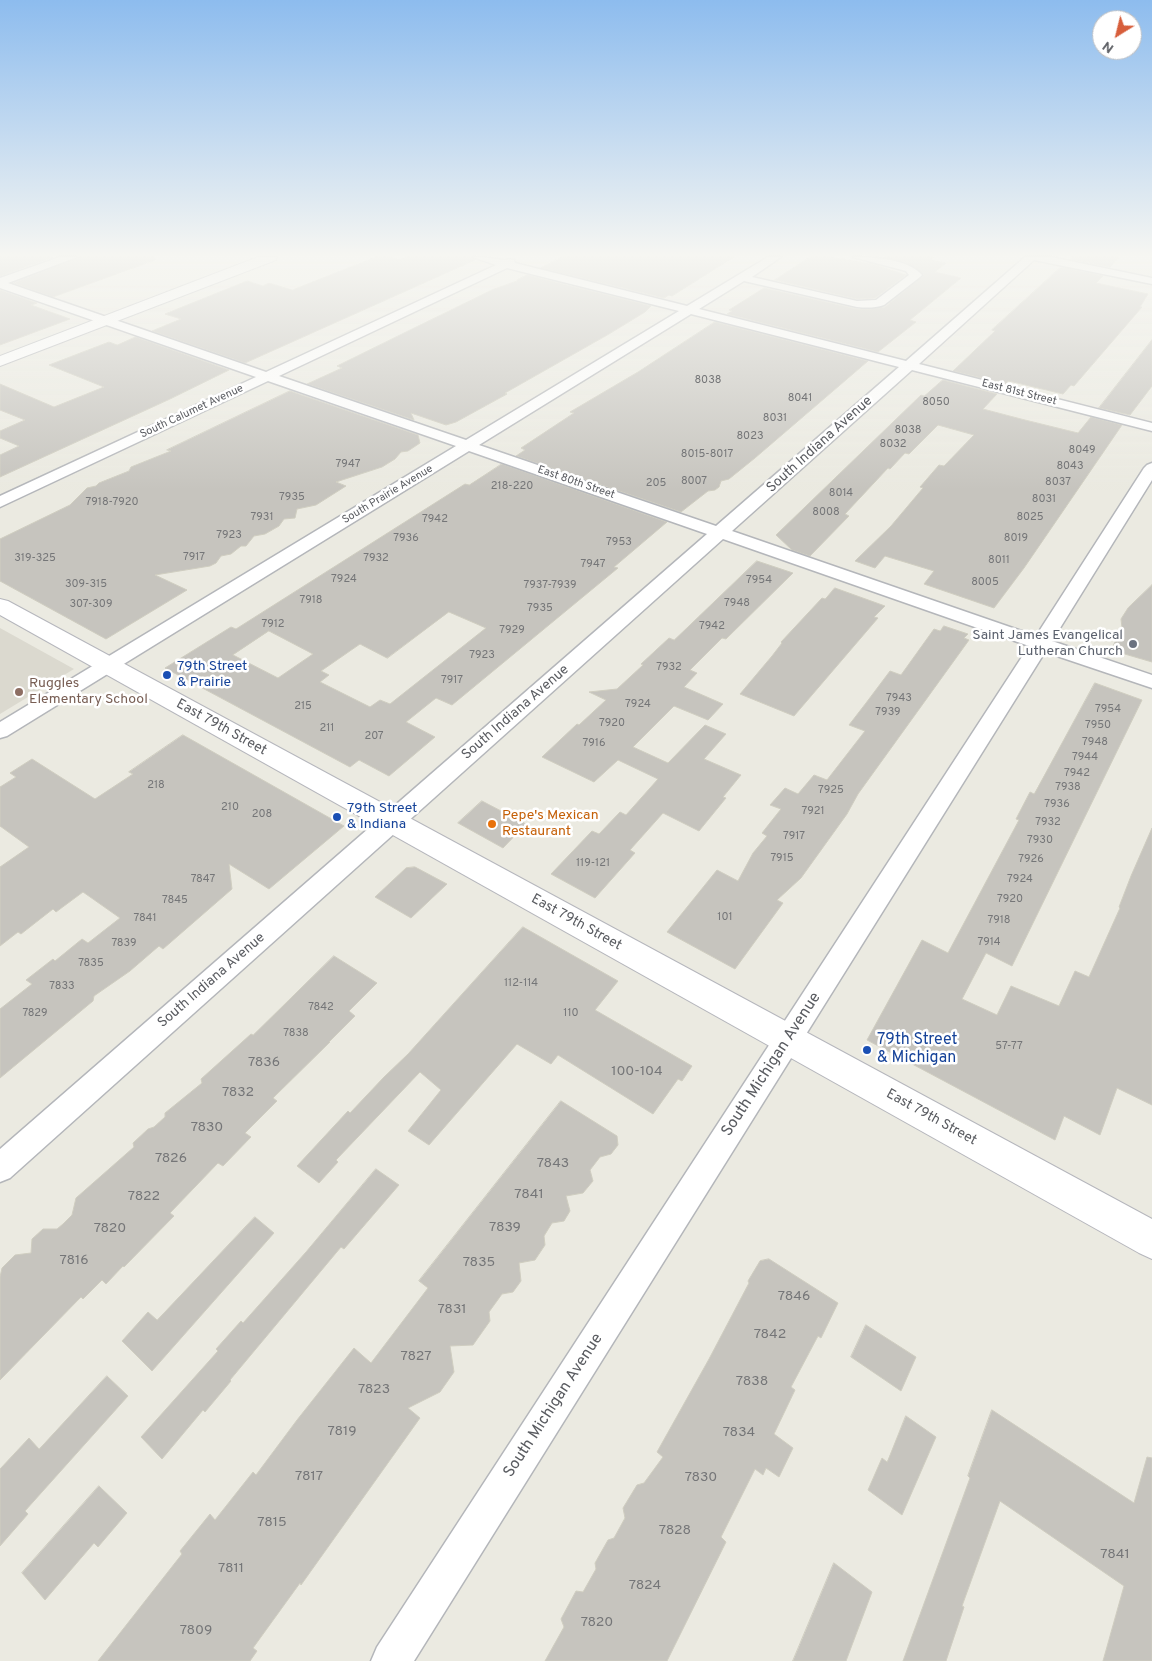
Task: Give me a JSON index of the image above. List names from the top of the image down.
{
  "streets": {
    "main road": ["East 79th Street"],
    "street": [
      "East 81st Street",
      "South Calumet Avenue",
      "South Indiana Avenue",
      "East 80th Street",
      "South Prairie Avenue",
      "South Michigan Avenue"
    ]
  },
  "crossings": [
    ["East 81st Street", "South Indiana Avenue"],
    ["South Calumet Avenue", "East 80th Street"],
    ["South Indiana Avenue", "East 80th Street"],
    ["South Indiana Avenue", "East 79th Street"],
    ["East 80th Street", "South Prairie Avenue"],
    ["East 80th Street", "South Michigan Avenue"],
    ["South Prairie Avenue", "East 79th Street"],
    ["East 79th Street", "South Michigan Avenue"]
  ],
  "places": [
    "Saint James Evangelical Lutheran Church",
    "79th Street & Prairie",
    "Ruggles Elementary School",
    "79th Street & Indiana",
    "Pepe's Mexican Restaurant",
    "79th Street & Michigan"
  ],
  "house_numbers": [
    "8038",
    "8041",
    "8050",
    "8031",
    "8038",
    "8023",
    "8032",
    "8049",
    "8015-8017",
    "7947",
    "8043",
    "8007",
    "8037",
    "205",
    "218-220",
    "8014",
    "7935",
    "8031",
    "7918-7920",
    "8008",
    "7931",
    "8025",
    "7942",
    "7923",
    "7936",
    "8019",
    "7953",
    "7917",
    "319-325",
    "7932",
    "8011",
    "7947",
    "7924",
    "7954",
    "8005",
    "309-315",
    "7937-7939",
    "7918",
    "7948",
    "307-309",
    "7935",
    "7912",
    "7942",
    "7929",
    "7923",
    "7932",
    "7917",
    "7943",
    "7924",
    "215",
    "7954",
    "7939",
    "7920",
    "7950",
    "211",
    "207",
    "7948",
    "7916",
    "7944",
    "7942",
    "218",
    "7938",
    "7925",
    "7936",
    "210",
    "7921",
    "208",
    "7932",
    "7917",
    "7930",
    "7915",
    "7926",
    "119-121",
    "7847",
    "7924",
    "7920",
    "7845",
    "101",
    "7841",
    "7918",
    "7914",
    "7839",
    "7835",
    "112-114",
    "7833",
    "7842",
    "7829",
    "110",
    "7838",
    "57-77",
    "7836",
    "100-104",
    "7832",
    "7830",
    "7826",
    "7843",
    "7841",
    "7822",
    "7839",
    "7820",
    "7816",
    "7835",
    "7846",
    "7831",
    "7842",
    "7827",
    "7838",
    "7823",
    "7819",
    "7834",
    "7817",
    "7830",
    "7815",
    "7828",
    "7841",
    "7811",
    "7824",
    "7820",
    "7809"
  ],
  "north": "bottom left"
}
